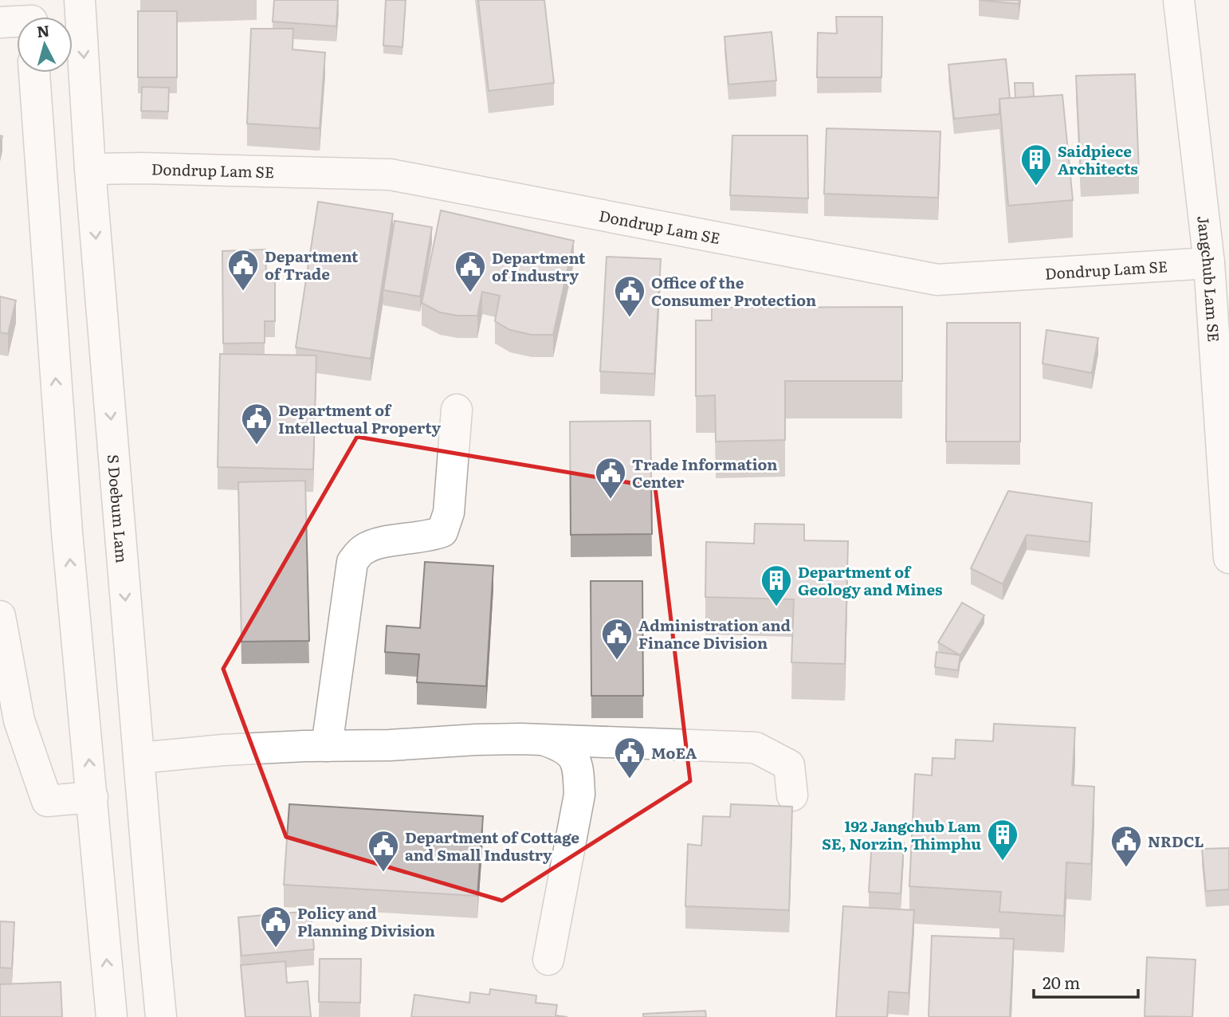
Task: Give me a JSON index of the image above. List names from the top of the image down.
{
  "streets": {
    "main road": ["Dondrup Lam SE", "Jangchub Lam SE", "S Doebum Lam"]
  },
  "crossings": [
    ["Dondrup Lam SE", "Jangchub Lam SE"],
    ["Dondrup Lam SE", "S Doebum Lam"]
  ],
  "places": {
    "building": ["Saidpiece Architects", "Department of Geology and Mines", "192 Jangchub Lam SE, Norzin, Thimphu"],
    "public building": [
      "Department of Trade",
      "Department of Industry",
      "Office of the Consumer Protection",
      "Department of Intellectual Property",
      "Trade Information Center",
      "Administration and Finance Division",
      "MoEA",
      "NRDCL",
      "Department of Cottage and Small Industry",
      "Policy and Planning Division"
    ]
  },
  "scale_bar": "20 m",
  "north": "top"
}
